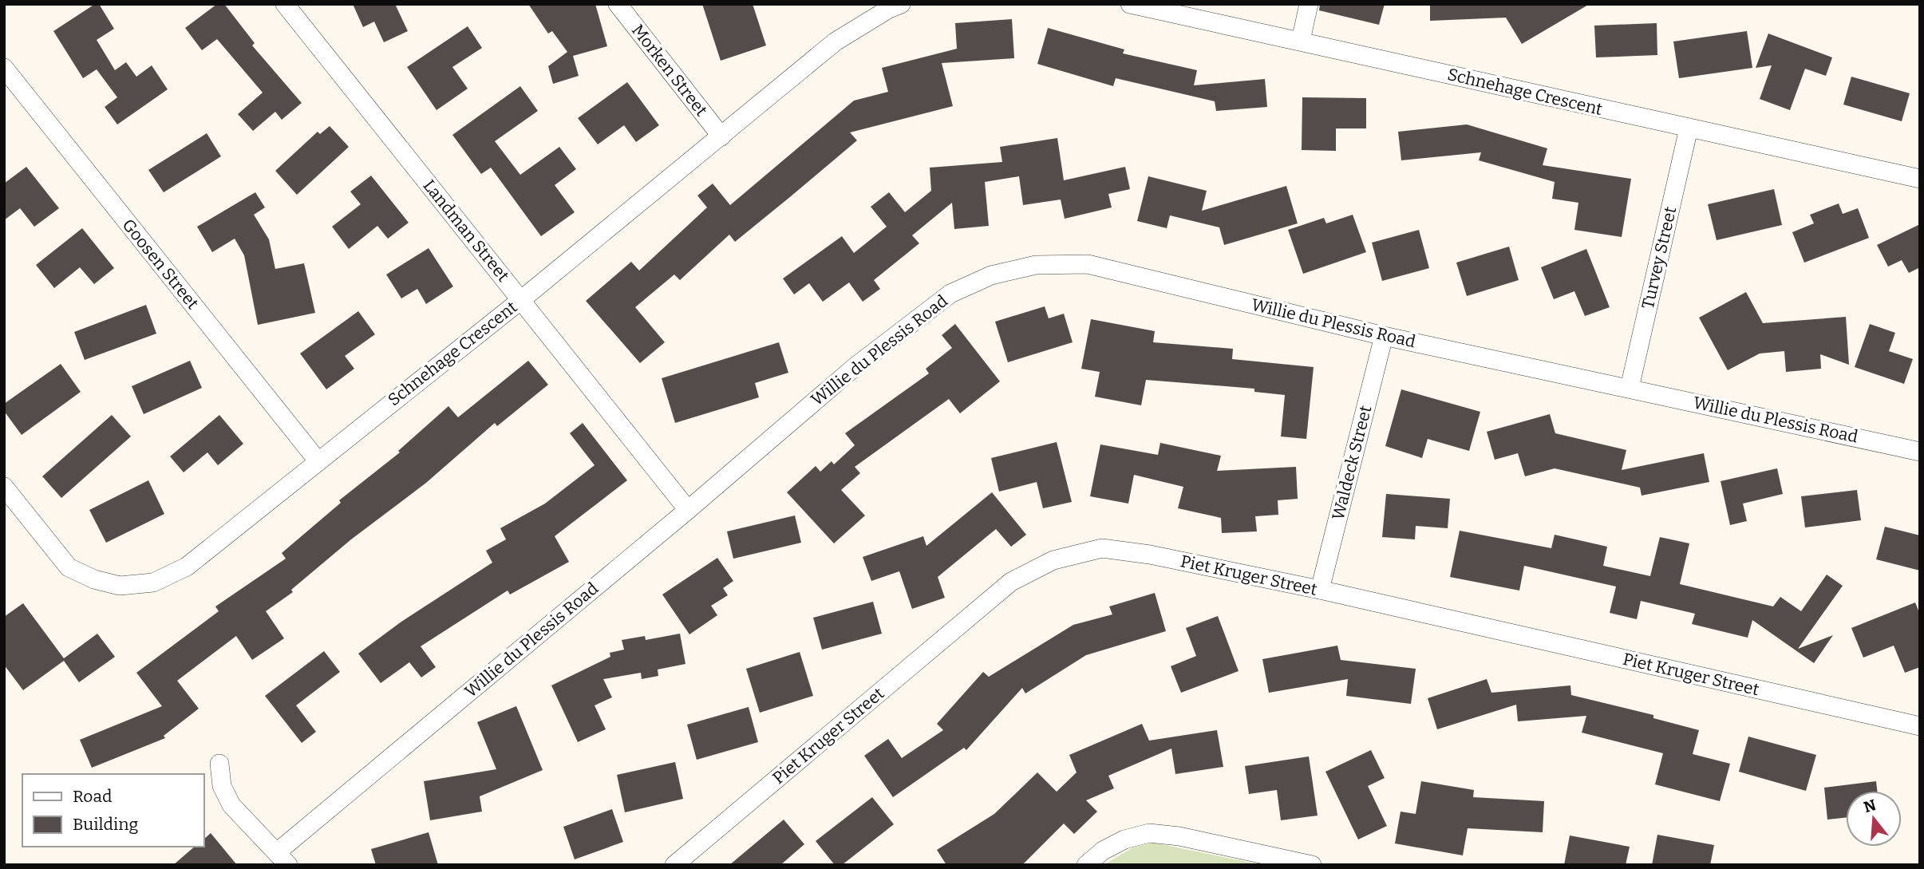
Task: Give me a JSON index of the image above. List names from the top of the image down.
{
  "streets": {
    "street": [
      "Morken Street",
      "Schnehage Crescent",
      "Landman Street",
      "Turvey Street",
      "Goosen Street",
      "Willie du Plessis Road",
      "Waldeck Street",
      "Piet Kruger Street"
    ]
  },
  "crossings": [
    ["Morken Street", "Schnehage Crescent"],
    ["Schnehage Crescent", "Landman Street"],
    ["Schnehage Crescent", "Turvey Street"],
    ["Schnehage Crescent", "Goosen Street"],
    ["Landman Street", "Willie du Plessis Road"],
    ["Turvey Street", "Willie du Plessis Road"],
    ["Willie du Plessis Road", "Waldeck Street"],
    ["Waldeck Street", "Piet Kruger Street"]
  ],
  "legend": ["Road", "Building"],
  "north": "top"
}
